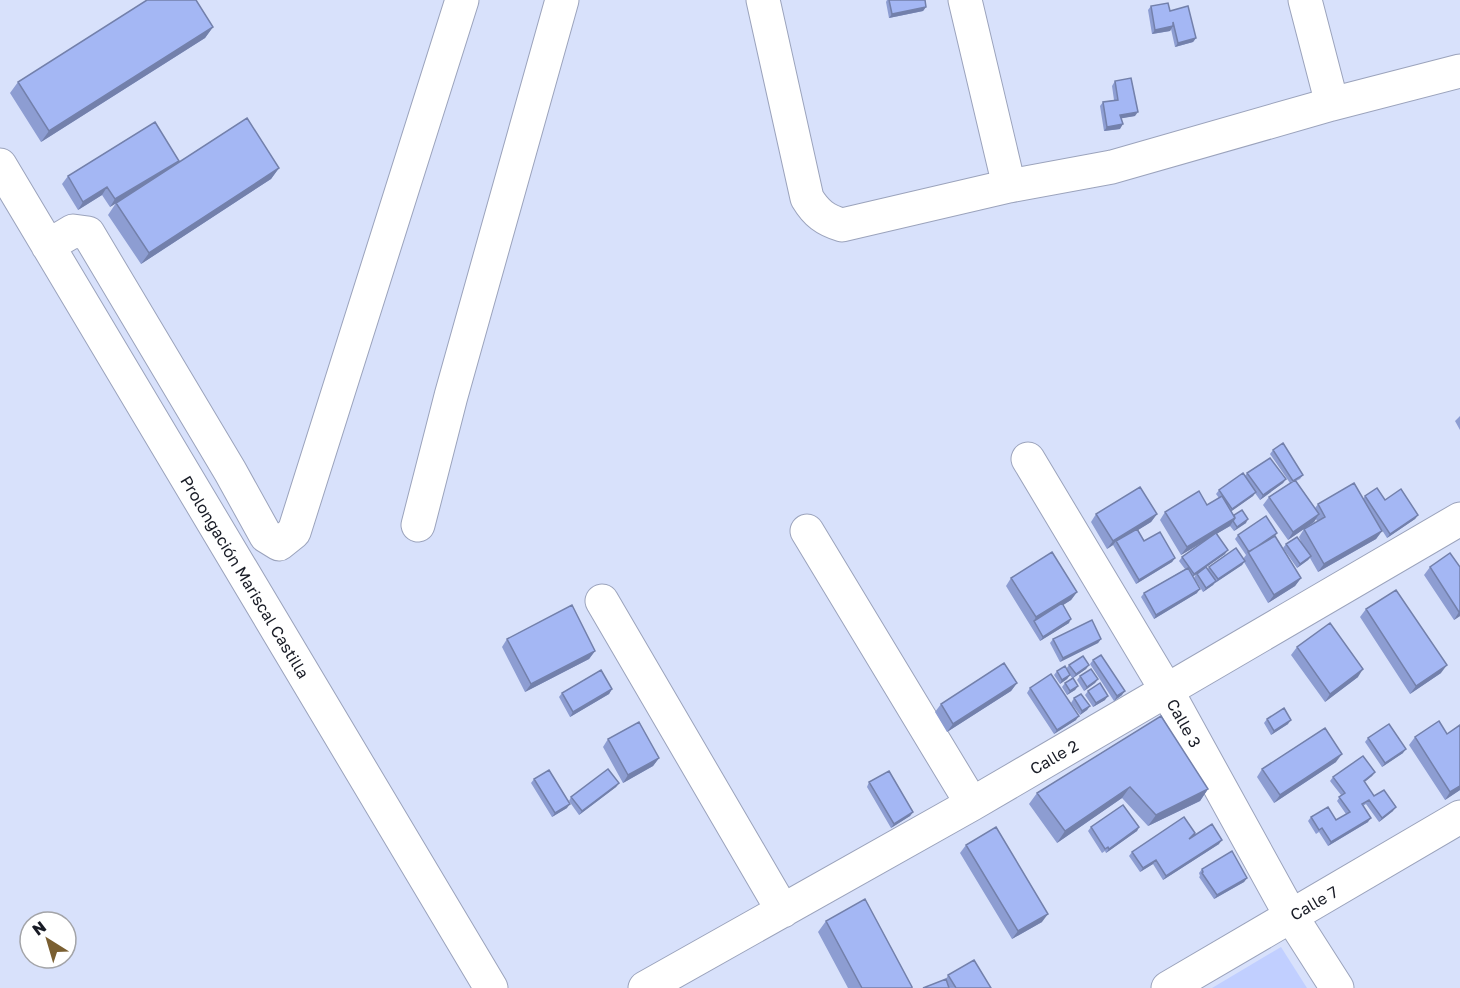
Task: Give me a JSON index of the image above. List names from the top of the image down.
{
  "streets": {
    "street": [
      "Prolongación Mariscal Castilla",
      "Calle 3",
      "Calle 2",
      "Calle 7"
    ]
  },
  "crossings": [
    ["Calle 3", "Calle 2"],
    ["Calle 3", "Calle 7"]
  ],
  "north": "top left"
}
